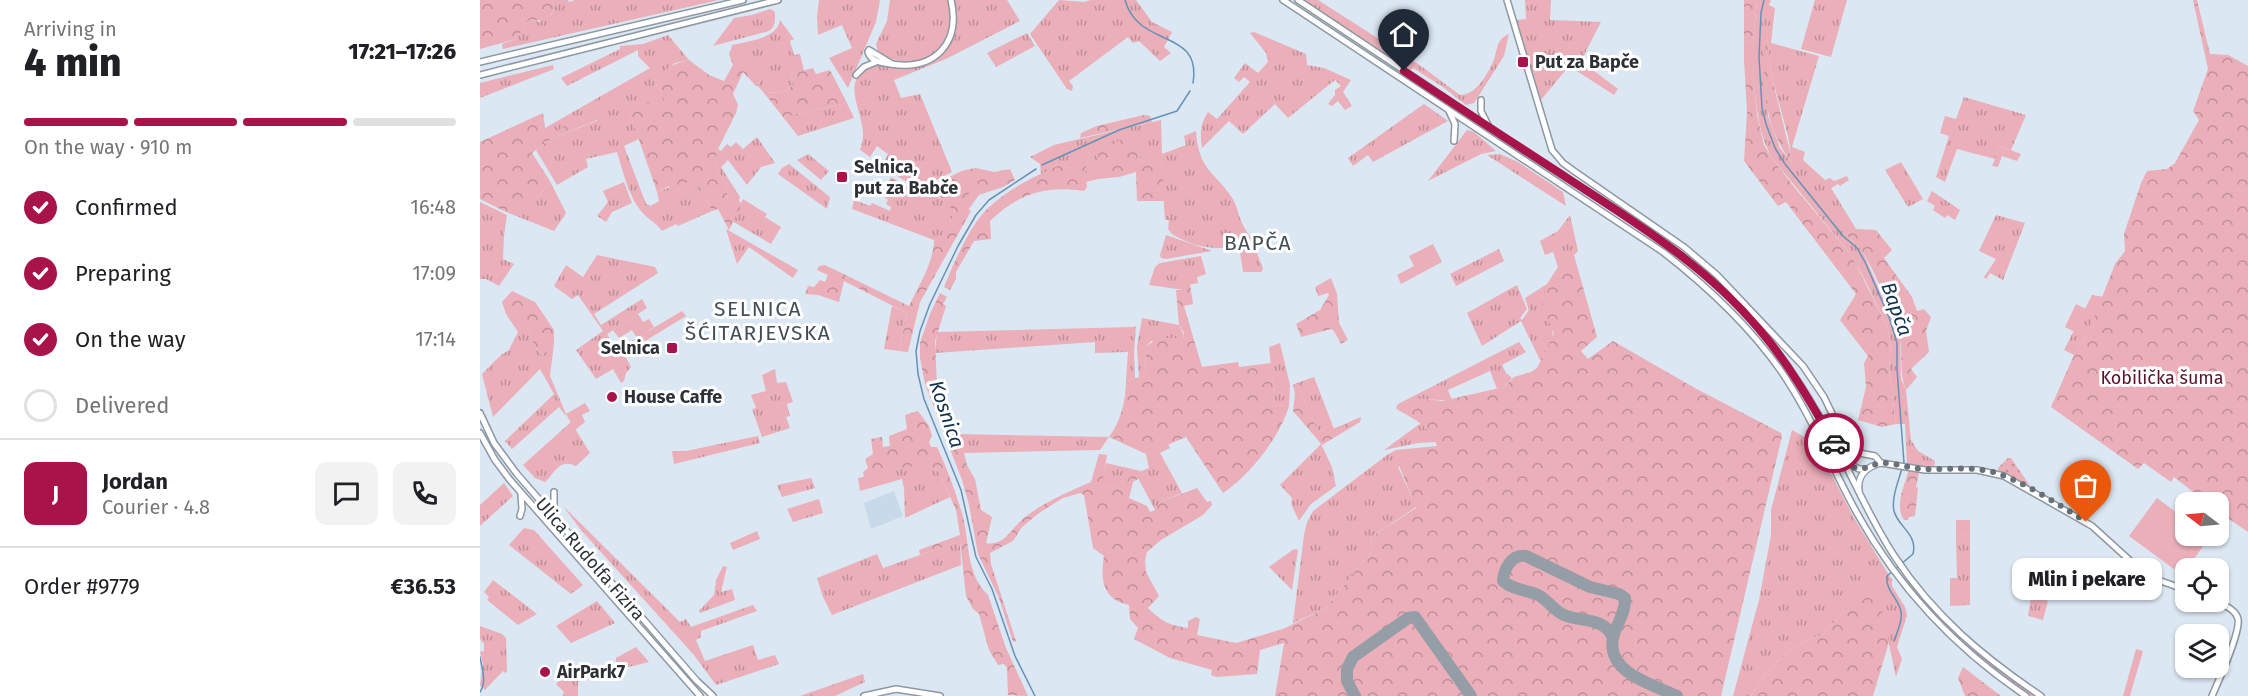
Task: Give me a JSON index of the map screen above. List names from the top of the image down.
{
  "streets": {
    "main road": ["Ulica Rudolfa Fizira"]
  },
  "districts": ["BAPČA", "SELNICA ŠĆITARJEVSKA"],
  "water": ["Bapča", "Kosnica"],
  "parks": ["Kobilička šuma"],
  "places": {
    "transit": ["Put za Bapče", "Selnica, put za Babče", "Selnica"],
    "other": ["House Caffe", "Mlin i pekare", "AirPark7"]
  },
  "north": "left",
  "page": {
    "heading": ["4 min", "Arriving in", "17:21–17:26"],
    "panel": [
      "Jordan",
      "Courier · 4.8",
      "Order #9779",
      "€36.53"
    ],
    "bar": "On the way · 910 m",
    "list": [
      ["Confirmed", "16:48"],
      ["Preparing", "17:09"],
      ["On the way", "17:14"],
      "Delivered"
    ],
    "round": "J",
    "bubble": "Mlin i pekare"
  }
}
